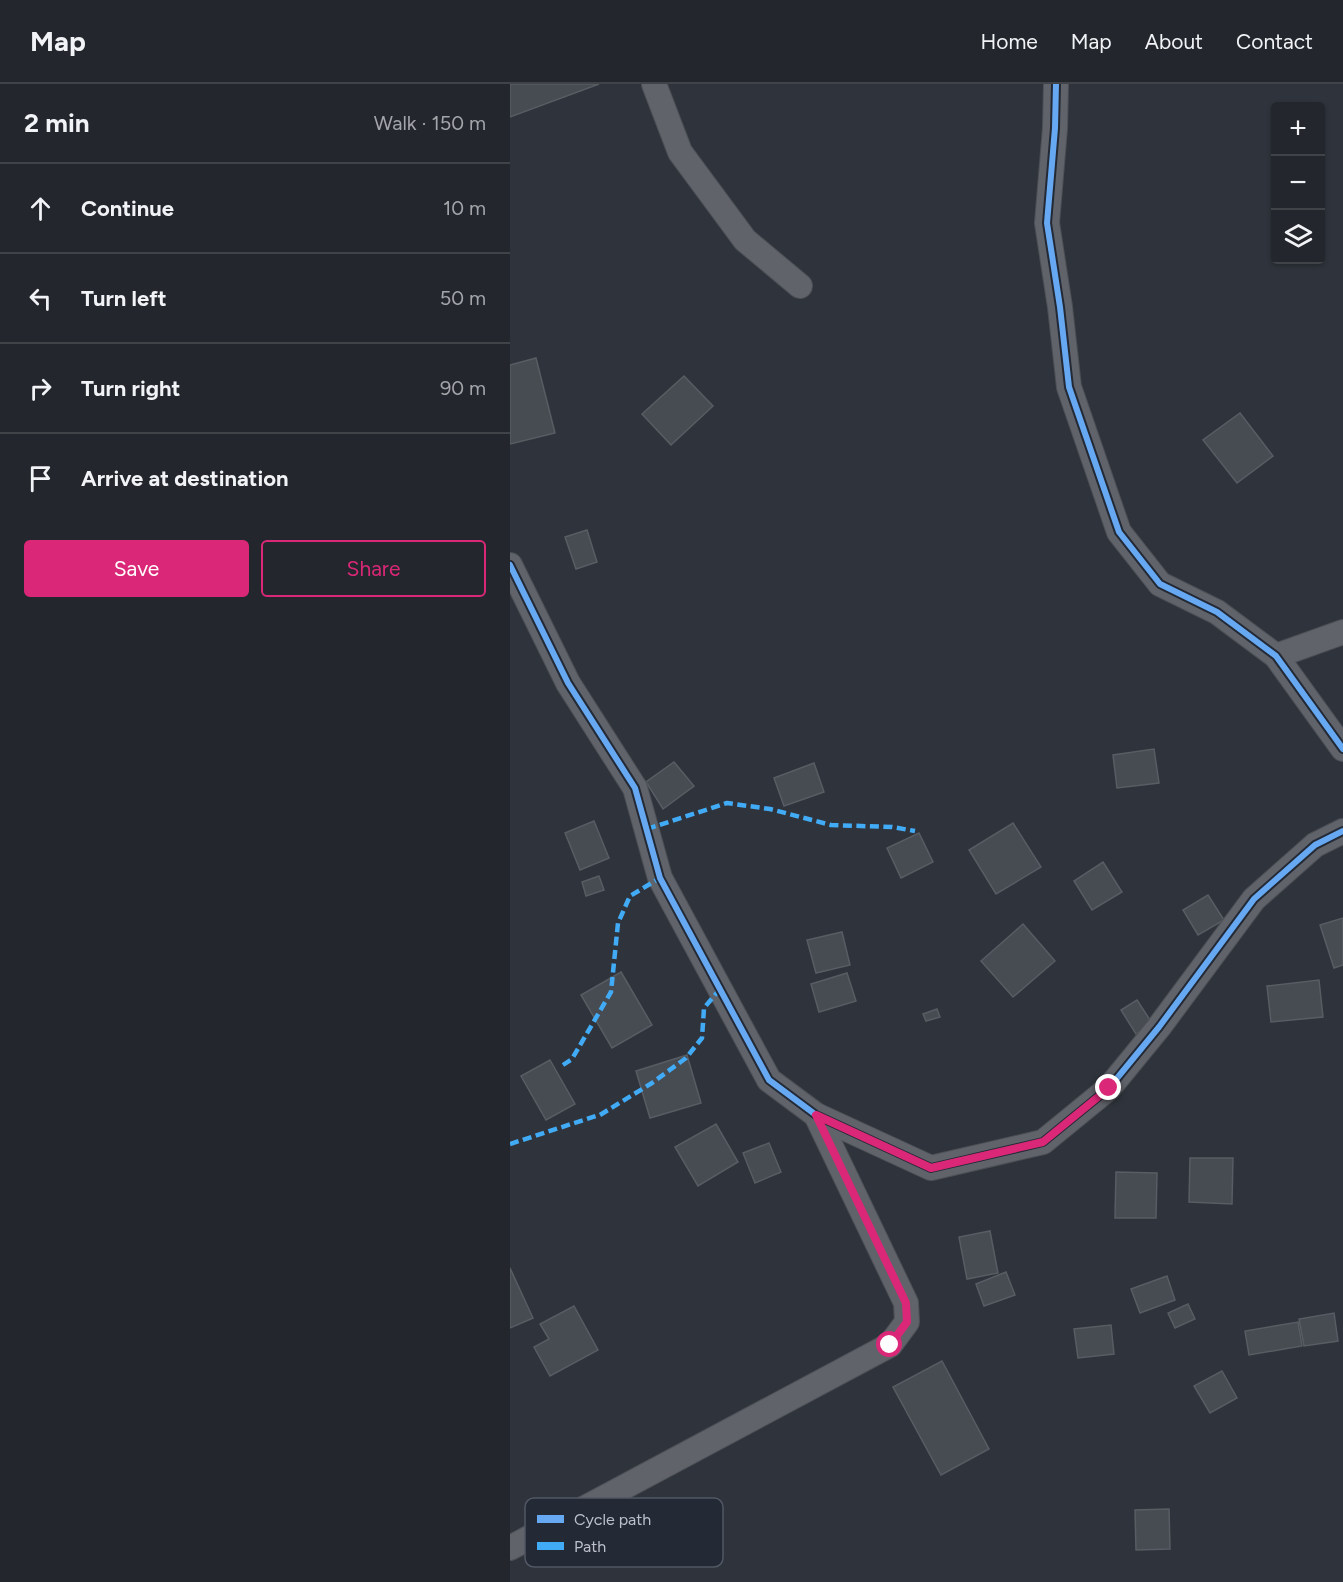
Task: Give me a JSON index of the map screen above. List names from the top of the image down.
{
  "legend": ["Cycle path", "Path"],
  "page": {
    "header": "Map",
    "nav": [
      "Home",
      "Map",
      "About",
      "Contact"
    ],
    "heading": ["2 min", "Walk · 150 m"],
    "map_buttons": ["+", "−"],
    "list": [
      ["Continue", "10 m"],
      ["Turn left", "50 m"],
      ["Turn right", "90 m"],
      "Arrive at destination"
    ],
    "buttons": ["Save", "Share"]
  }
}
